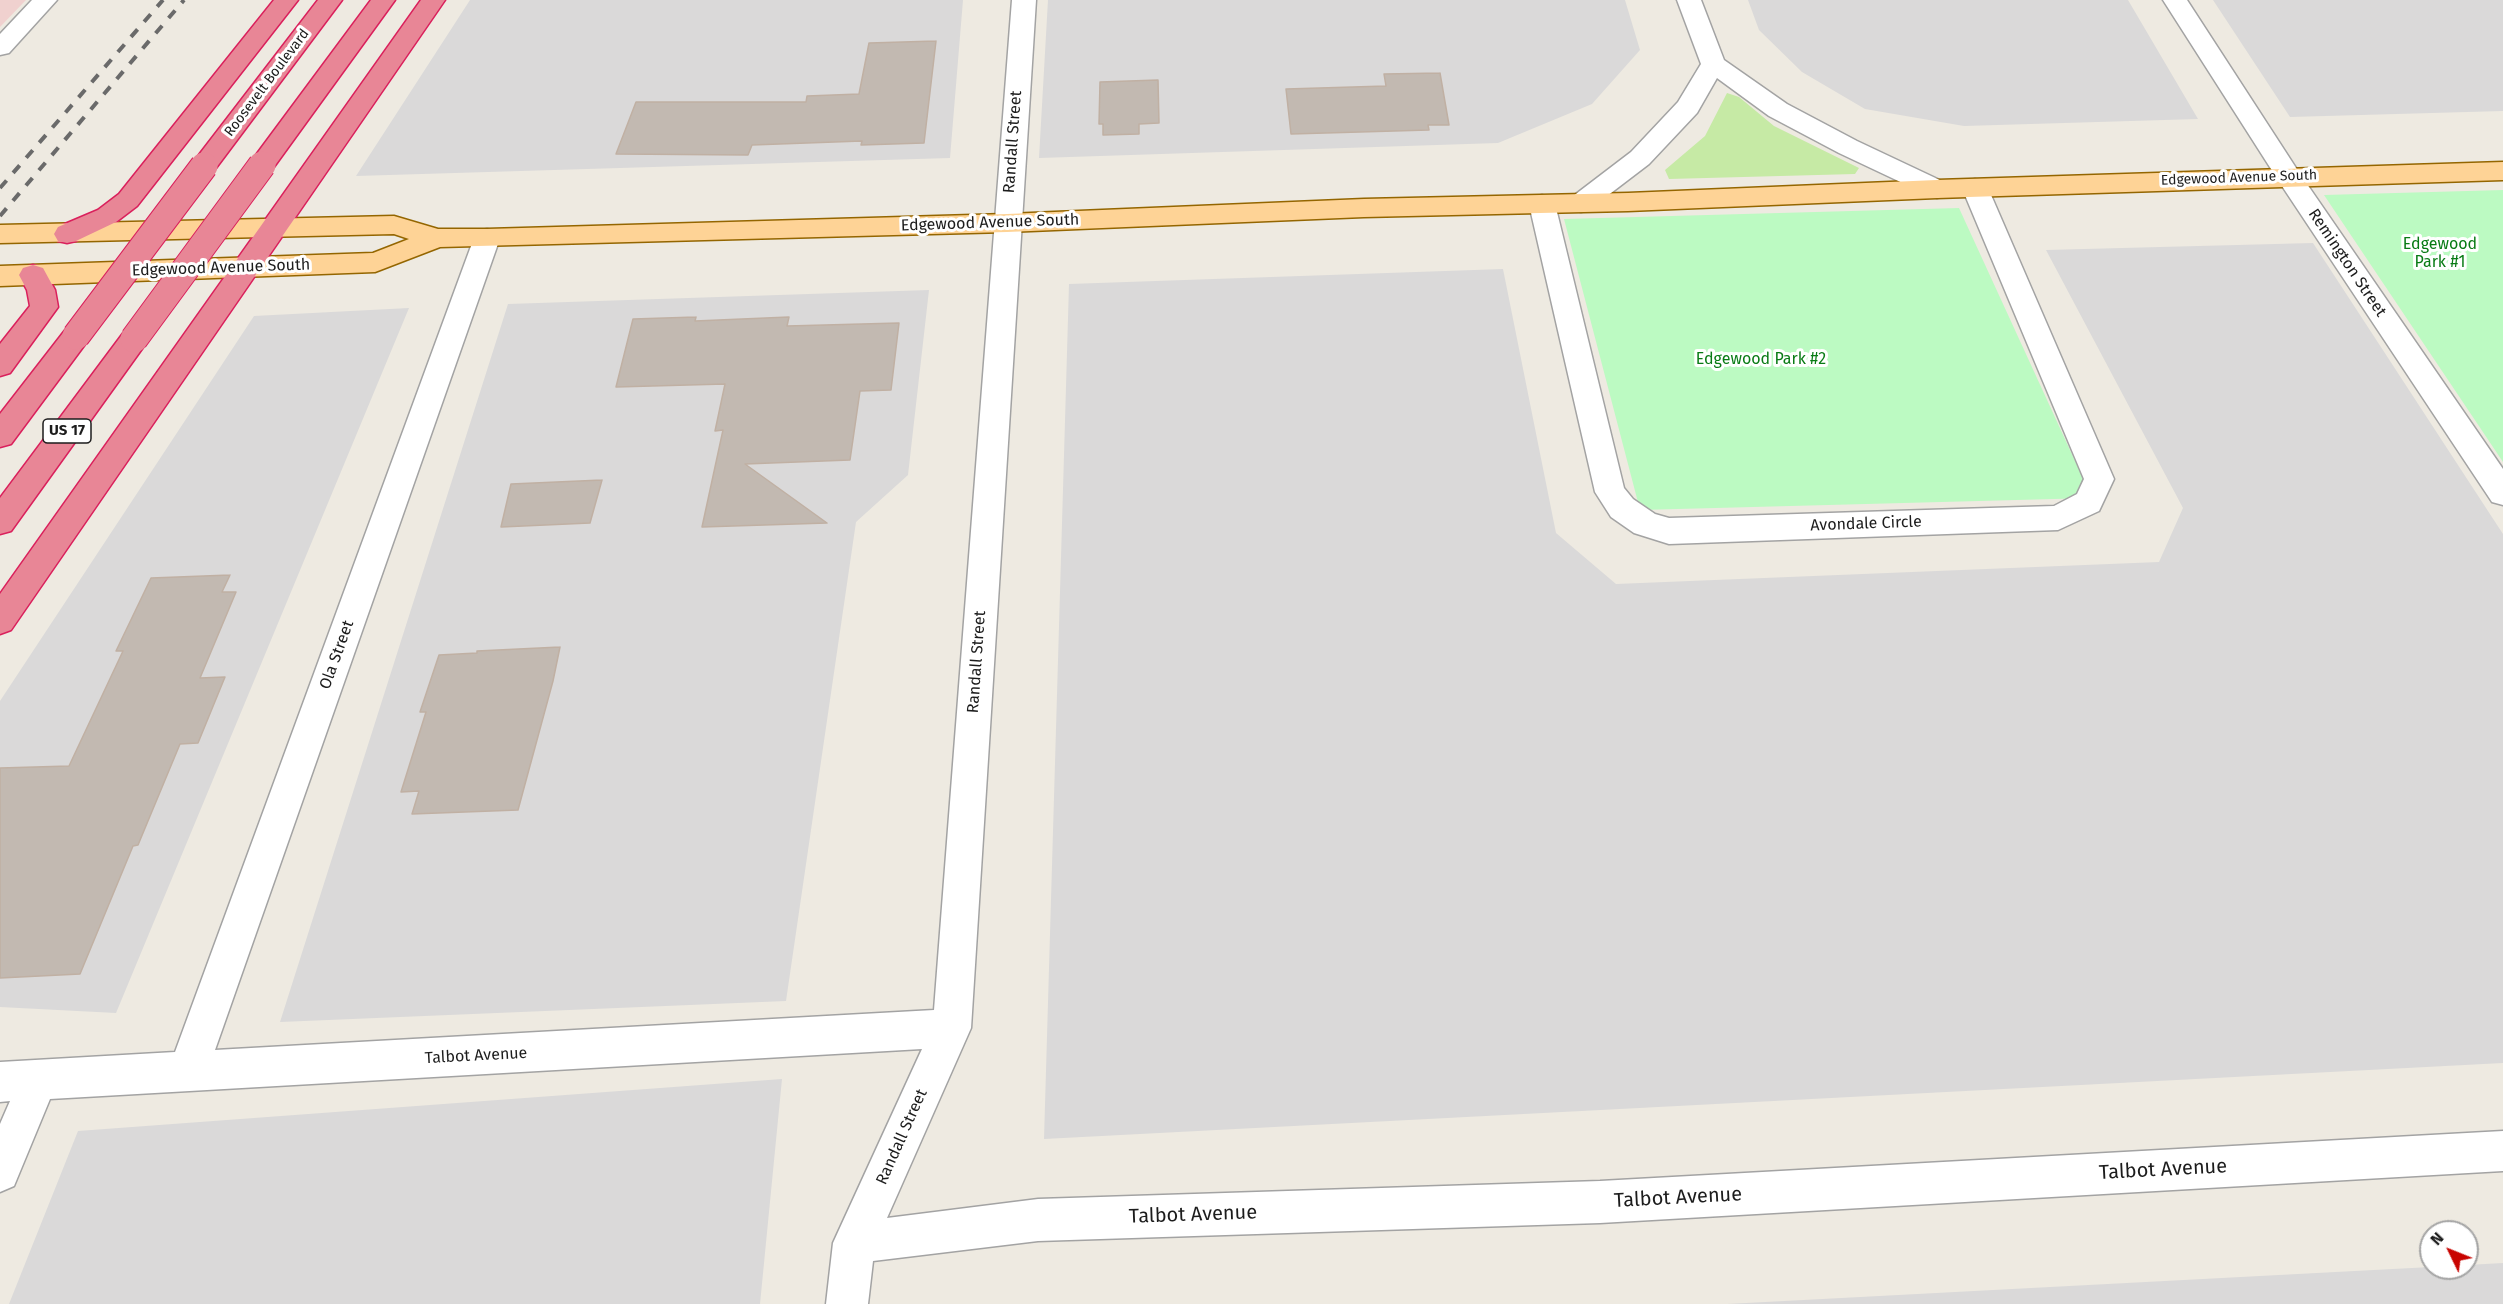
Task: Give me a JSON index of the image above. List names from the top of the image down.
{
  "streets": {
    "highway": ["Roosevelt Boulevard", "US 17"],
    "main road": ["Edgewood Avenue South"],
    "street": [
      "Randall Street",
      "Remington Street",
      "Avondale Circle",
      "Ola Street",
      "Talbot Avenue"
    ]
  },
  "crossings": [
    ["Randall Street", "Edgewood Avenue South"],
    ["Randall Street", "Talbot Avenue"],
    ["Edgewood Avenue South", "Remington Street"],
    ["Edgewood Avenue South", "Avondale Circle"],
    ["Edgewood Avenue South", "Ola Street"],
    ["Ola Street", "Talbot Avenue"]
  ],
  "parks": ["Edgewood Park #1", "Edgewood Park #2"],
  "north": "top left"
}
